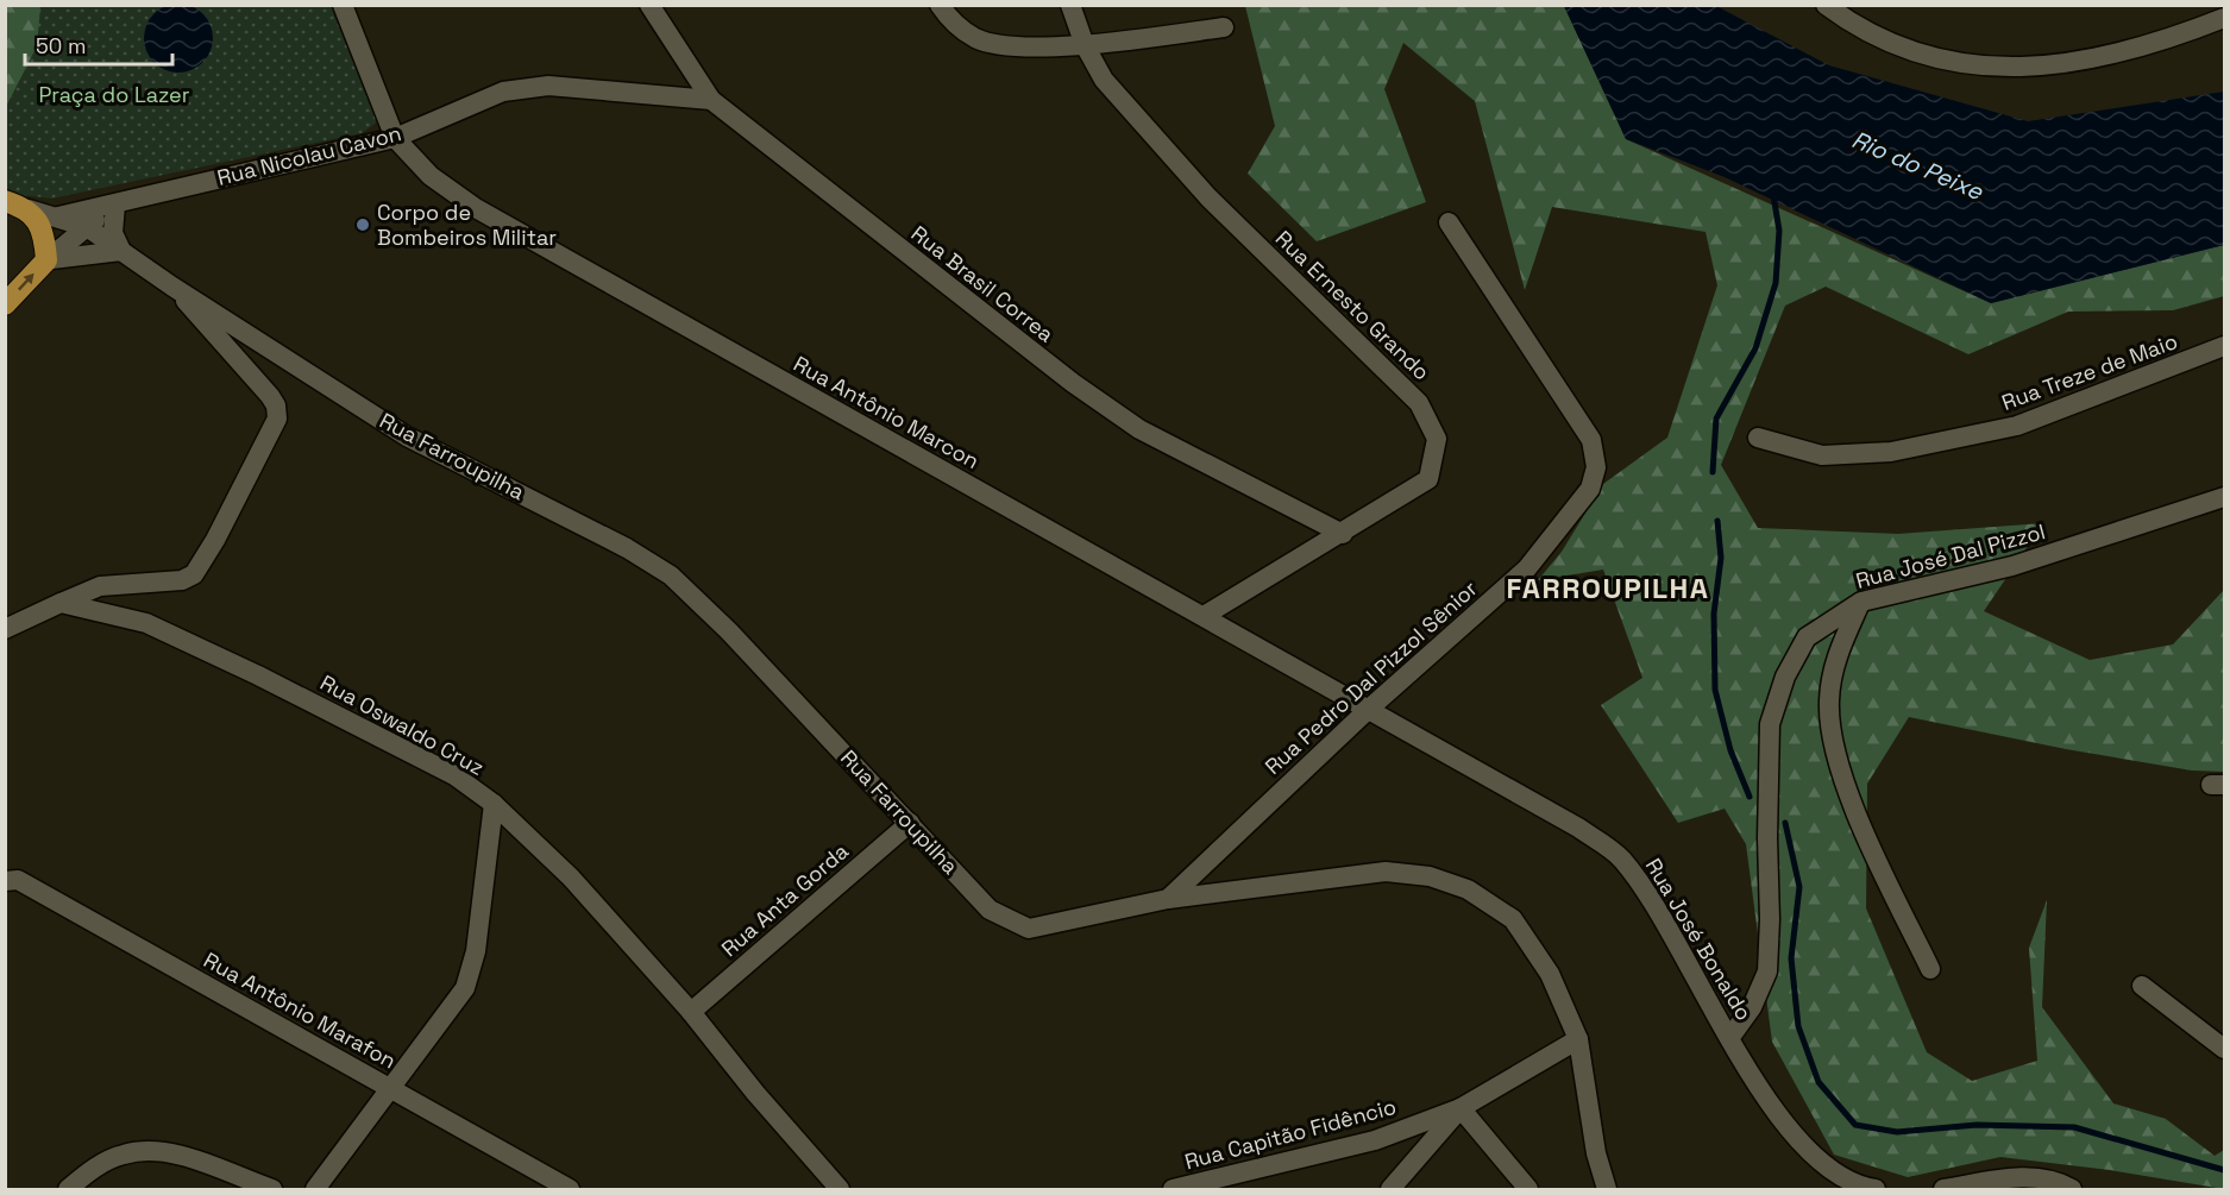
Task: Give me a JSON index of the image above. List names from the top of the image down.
{
  "streets": {
    "main road": ["Rua Nicolau Cavon", "Rua Farroupilha"],
    "street": [
      "Rua Brasil Correa",
      "Rua Ernesto Grando",
      "Rua Treze de Maio",
      "Rua Antônio Marcon",
      "Rua José Dal Pizzol",
      "Rua Pedro Dal Pizzol Sênior",
      "Rua Oswaldo Cruz",
      "Rua Anta Gorda",
      "Rua José Bonaldo",
      "Rua Antônio Marafon",
      "Rua Capitão Fidêncio"
    ]
  },
  "crossings": [
    ["Rua Nicolau Cavon", "Rua Brasil Correa"],
    ["Rua Nicolau Cavon", "Rua Antônio Marcon"],
    ["Rua Nicolau Cavon", "Rua Farroupilha"],
    ["Rua Brasil Correa", "Rua Ernesto Grando"],
    ["Rua Ernesto Grando", "Rua Antônio Marcon"],
    ["Rua Antônio Marcon", "Rua Pedro Dal Pizzol Sênior"],
    ["Rua Antônio Marcon", "Rua José Bonaldo"],
    ["Rua Farroupilha", "Rua Pedro Dal Pizzol Sênior"],
    ["Rua Farroupilha", "Rua Anta Gorda"],
    ["Rua José Dal Pizzol", "Rua José Bonaldo"],
    ["Rua Pedro Dal Pizzol Sênior", "Rua José Bonaldo"],
    ["Rua Oswaldo Cruz", "Rua Anta Gorda"]
  ],
  "districts": ["FARROUPILHA"],
  "water": ["Rio do Peixe"],
  "parks": ["Praça do Lazer"],
  "places": ["Corpo de Bombeiros Militar"],
  "scale_bar": "50 m"
}
